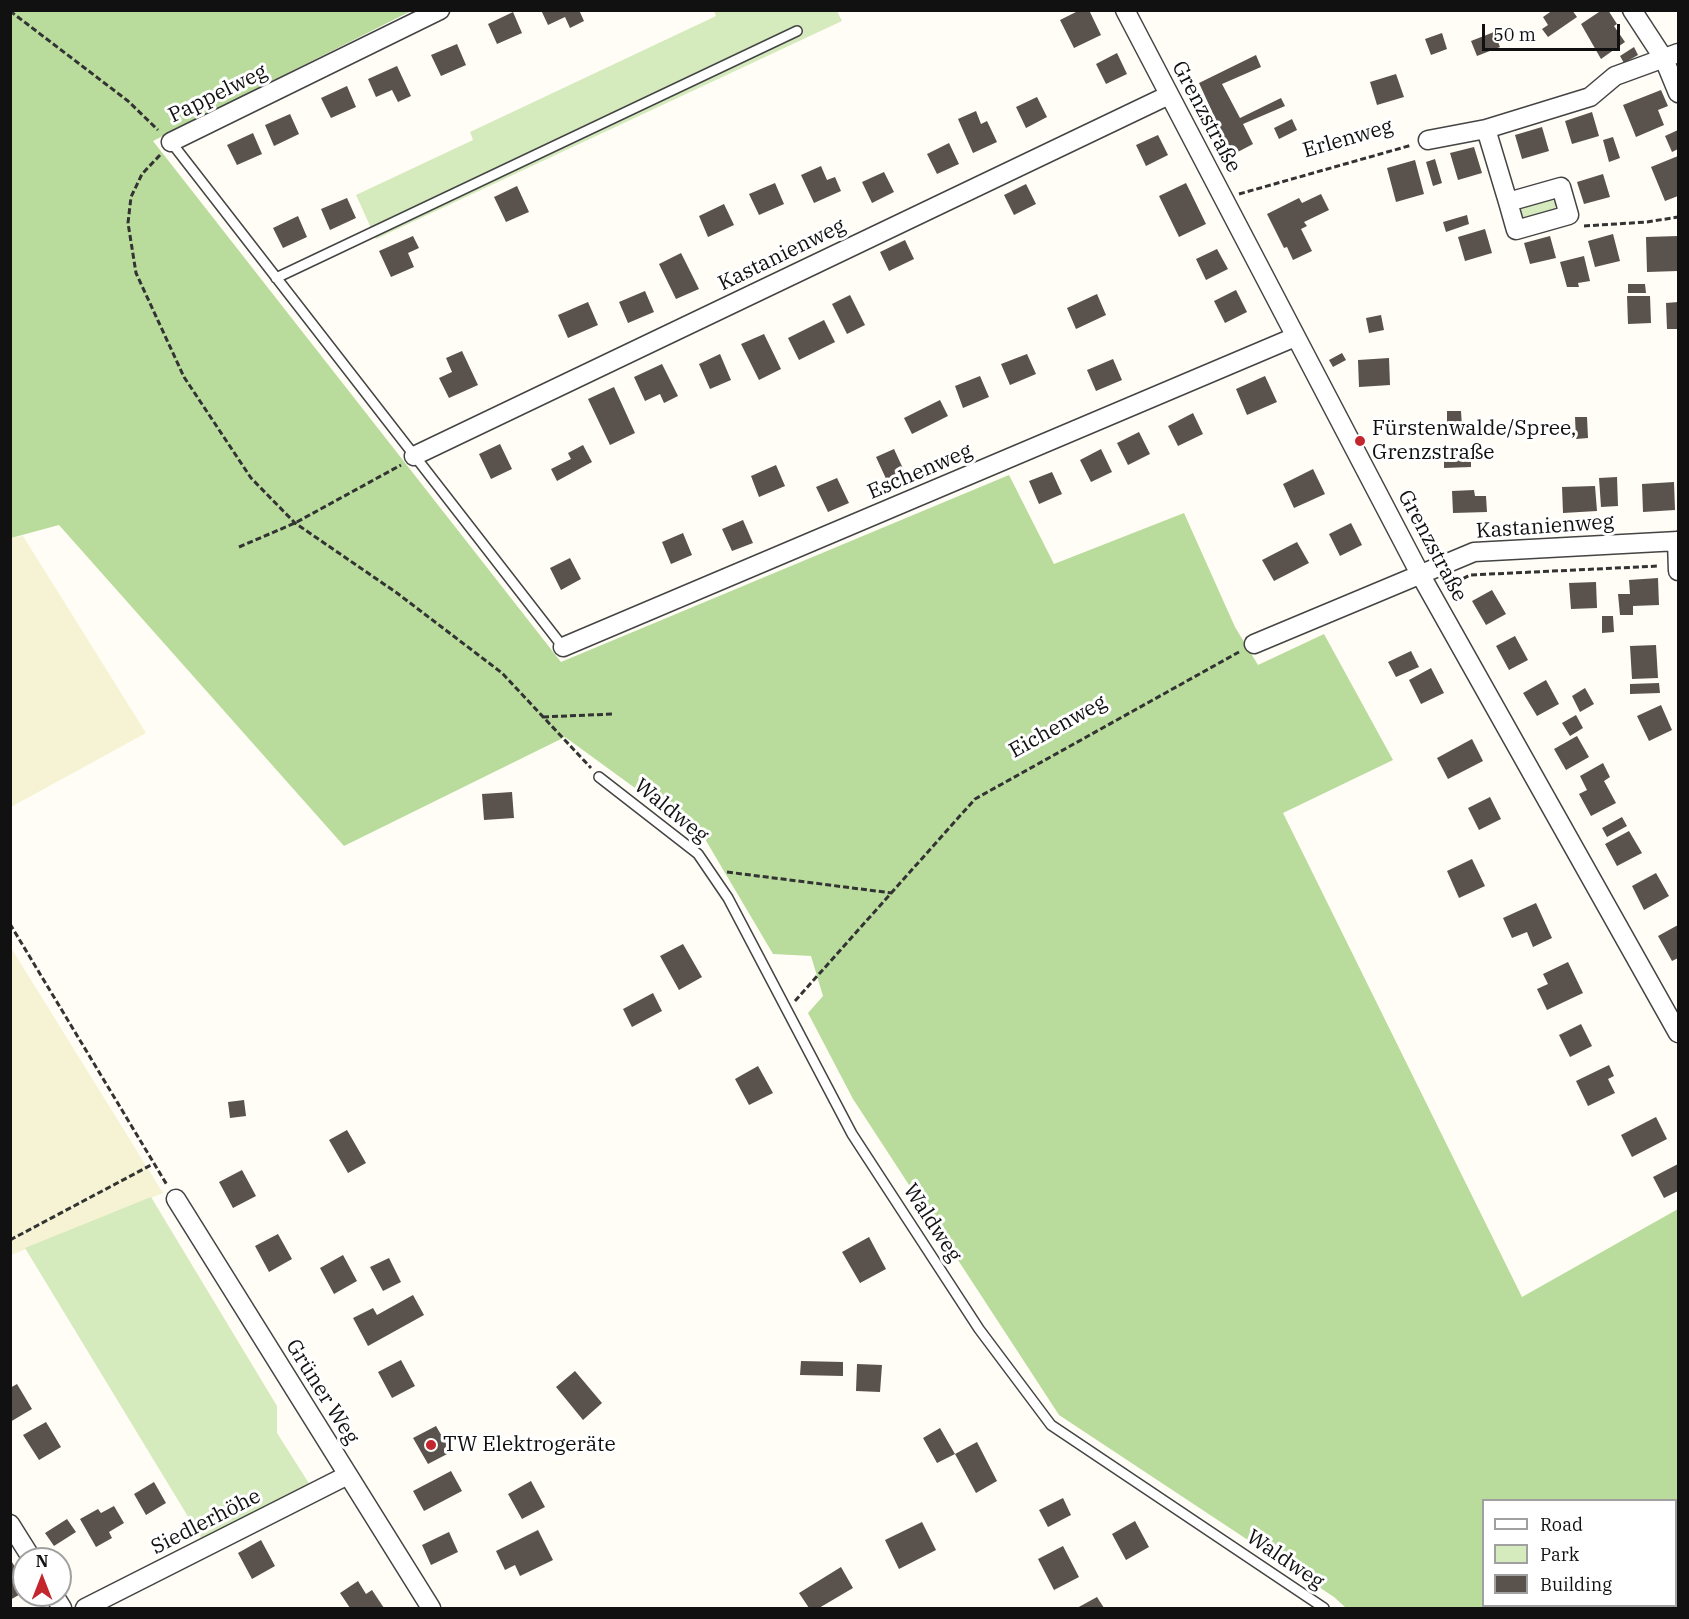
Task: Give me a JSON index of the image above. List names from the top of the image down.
{
  "streets": {
    "street": [
      "Pappelweg",
      "Grenzstraße",
      "Kastanienweg",
      "Eschenweg",
      "Grüner Weg",
      "Siedlerhöhe"
    ],
    "lane": ["Waldweg"],
    "path": ["Erlenweg", "Eichenweg"]
  },
  "crossings": [
    ["Grenzstraße", "Erlenweg"],
    ["Grenzstraße", "Kastanienweg"],
    ["Grenzstraße", "Eschenweg"],
    ["Eichenweg", "Waldweg"],
    ["Grüner Weg", "Siedlerhöhe"]
  ],
  "places": ["Fürstenwalde/Spree, Grenzstraße", "TW Elektrogeräte"],
  "legend": ["Road", "Park", "Building"],
  "scale_bar": "50 m",
  "north": "top"
}
